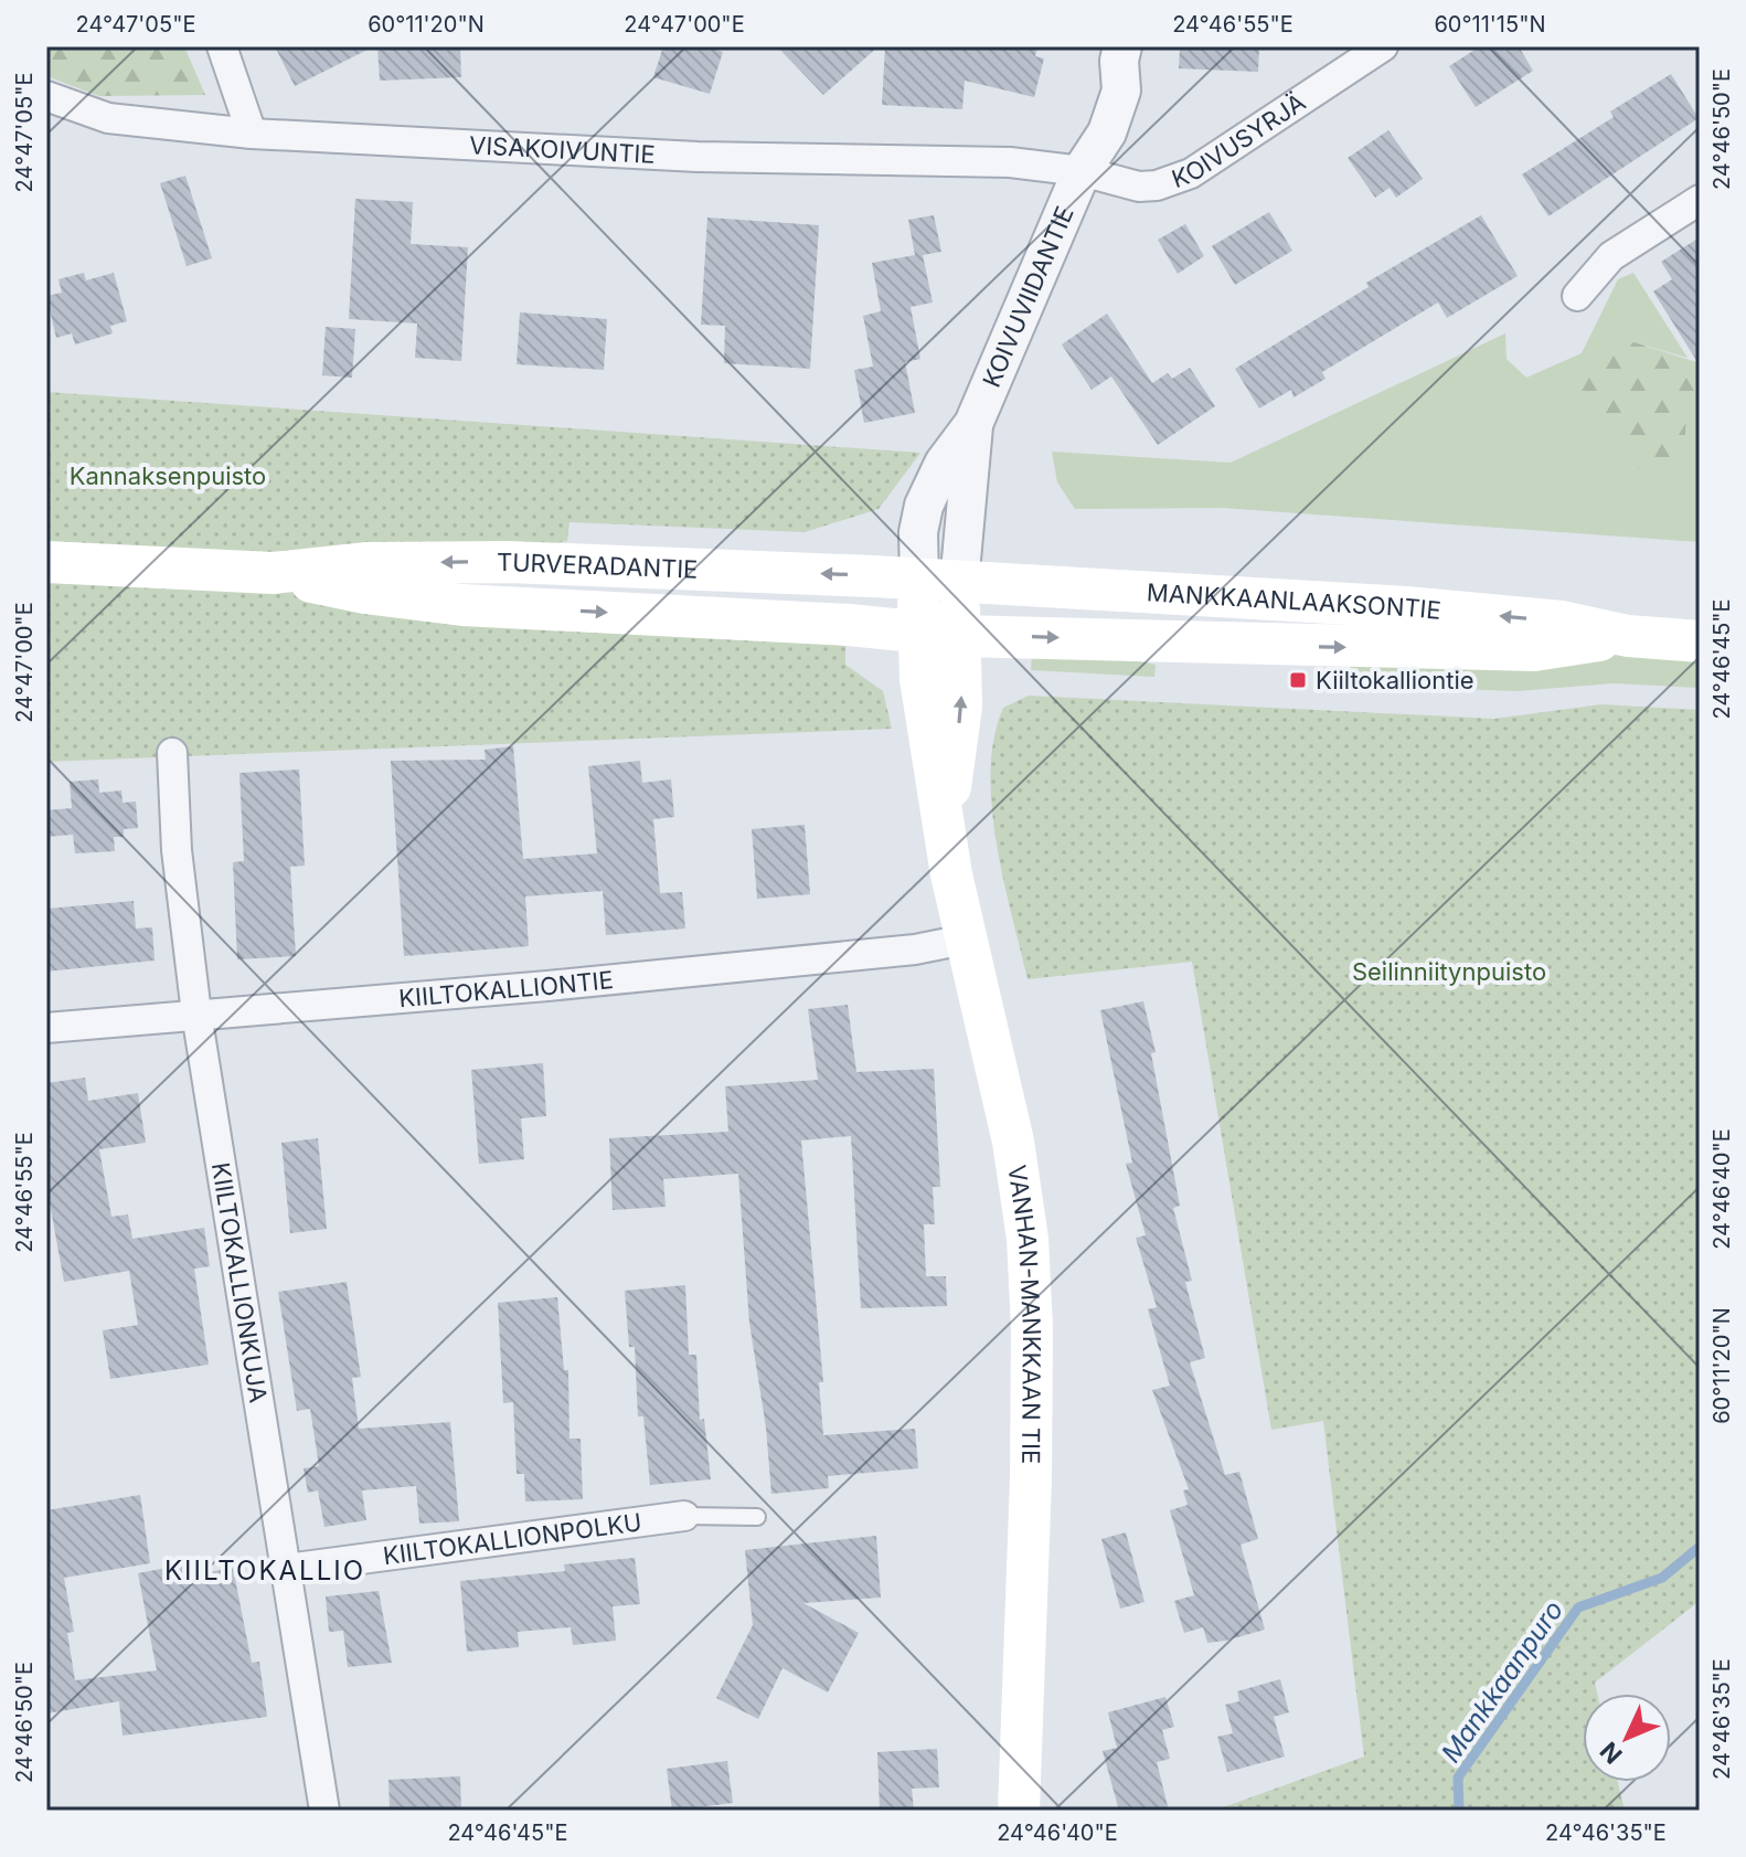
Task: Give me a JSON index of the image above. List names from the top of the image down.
{
  "streets": {
    "main road": ["TURVERADANTIE", "MANKKAANLAAKSONTIE", "VANHAN-MANKKAAN TIE"],
    "street": [
      "KOIVUSYRJÄ",
      "VISAKOIVUNTIE",
      "KOIVUVIIDANTIE",
      "KIILTOKALLIONTIE",
      "KIILTOKALLIONKUJA",
      "KIILTOKALLIONPOLKU"
    ]
  },
  "crossings": [
    ["KOIVUSYRJÄ", "VISAKOIVUNTIE"],
    ["KOIVUSYRJÄ", "KOIVUVIIDANTIE"],
    ["VISAKOIVUNTIE", "KOIVUVIIDANTIE"],
    ["KOIVUVIIDANTIE", "TURVERADANTIE"],
    ["KOIVUVIIDANTIE", "MANKKAANLAAKSONTIE"],
    ["KOIVUVIIDANTIE", "VANHAN-MANKKAAN TIE"],
    ["TURVERADANTIE", "MANKKAANLAAKSONTIE"],
    ["TURVERADANTIE", "VANHAN-MANKKAAN TIE"],
    ["MANKKAANLAAKSONTIE", "VANHAN-MANKKAAN TIE"],
    ["KIILTOKALLIONTIE", "KIILTOKALLIONKUJA"],
    ["KIILTOKALLIONTIE", "VANHAN-MANKKAAN TIE"],
    ["KIILTOKALLIONKUJA", "KIILTOKALLIONPOLKU"]
  ],
  "districts": ["KIILTOKALLIO"],
  "water": ["Mankkaanpuro"],
  "parks": ["Kannaksenpuisto", "Seilinniitynpuisto"],
  "places": {
    "transit": ["Kiiltokalliontie"]
  },
  "north": "bottom left",
  "coordinates": [
    "24°47'05\"E",
    "60°11'20\"N",
    "24°47'00\"E",
    "24°46'55\"E",
    "60°11'15\"N",
    "24°46'50\"E",
    "24°46'45\"E",
    "24°46'40\"E",
    "24°46'35\"E"
  ]
}
